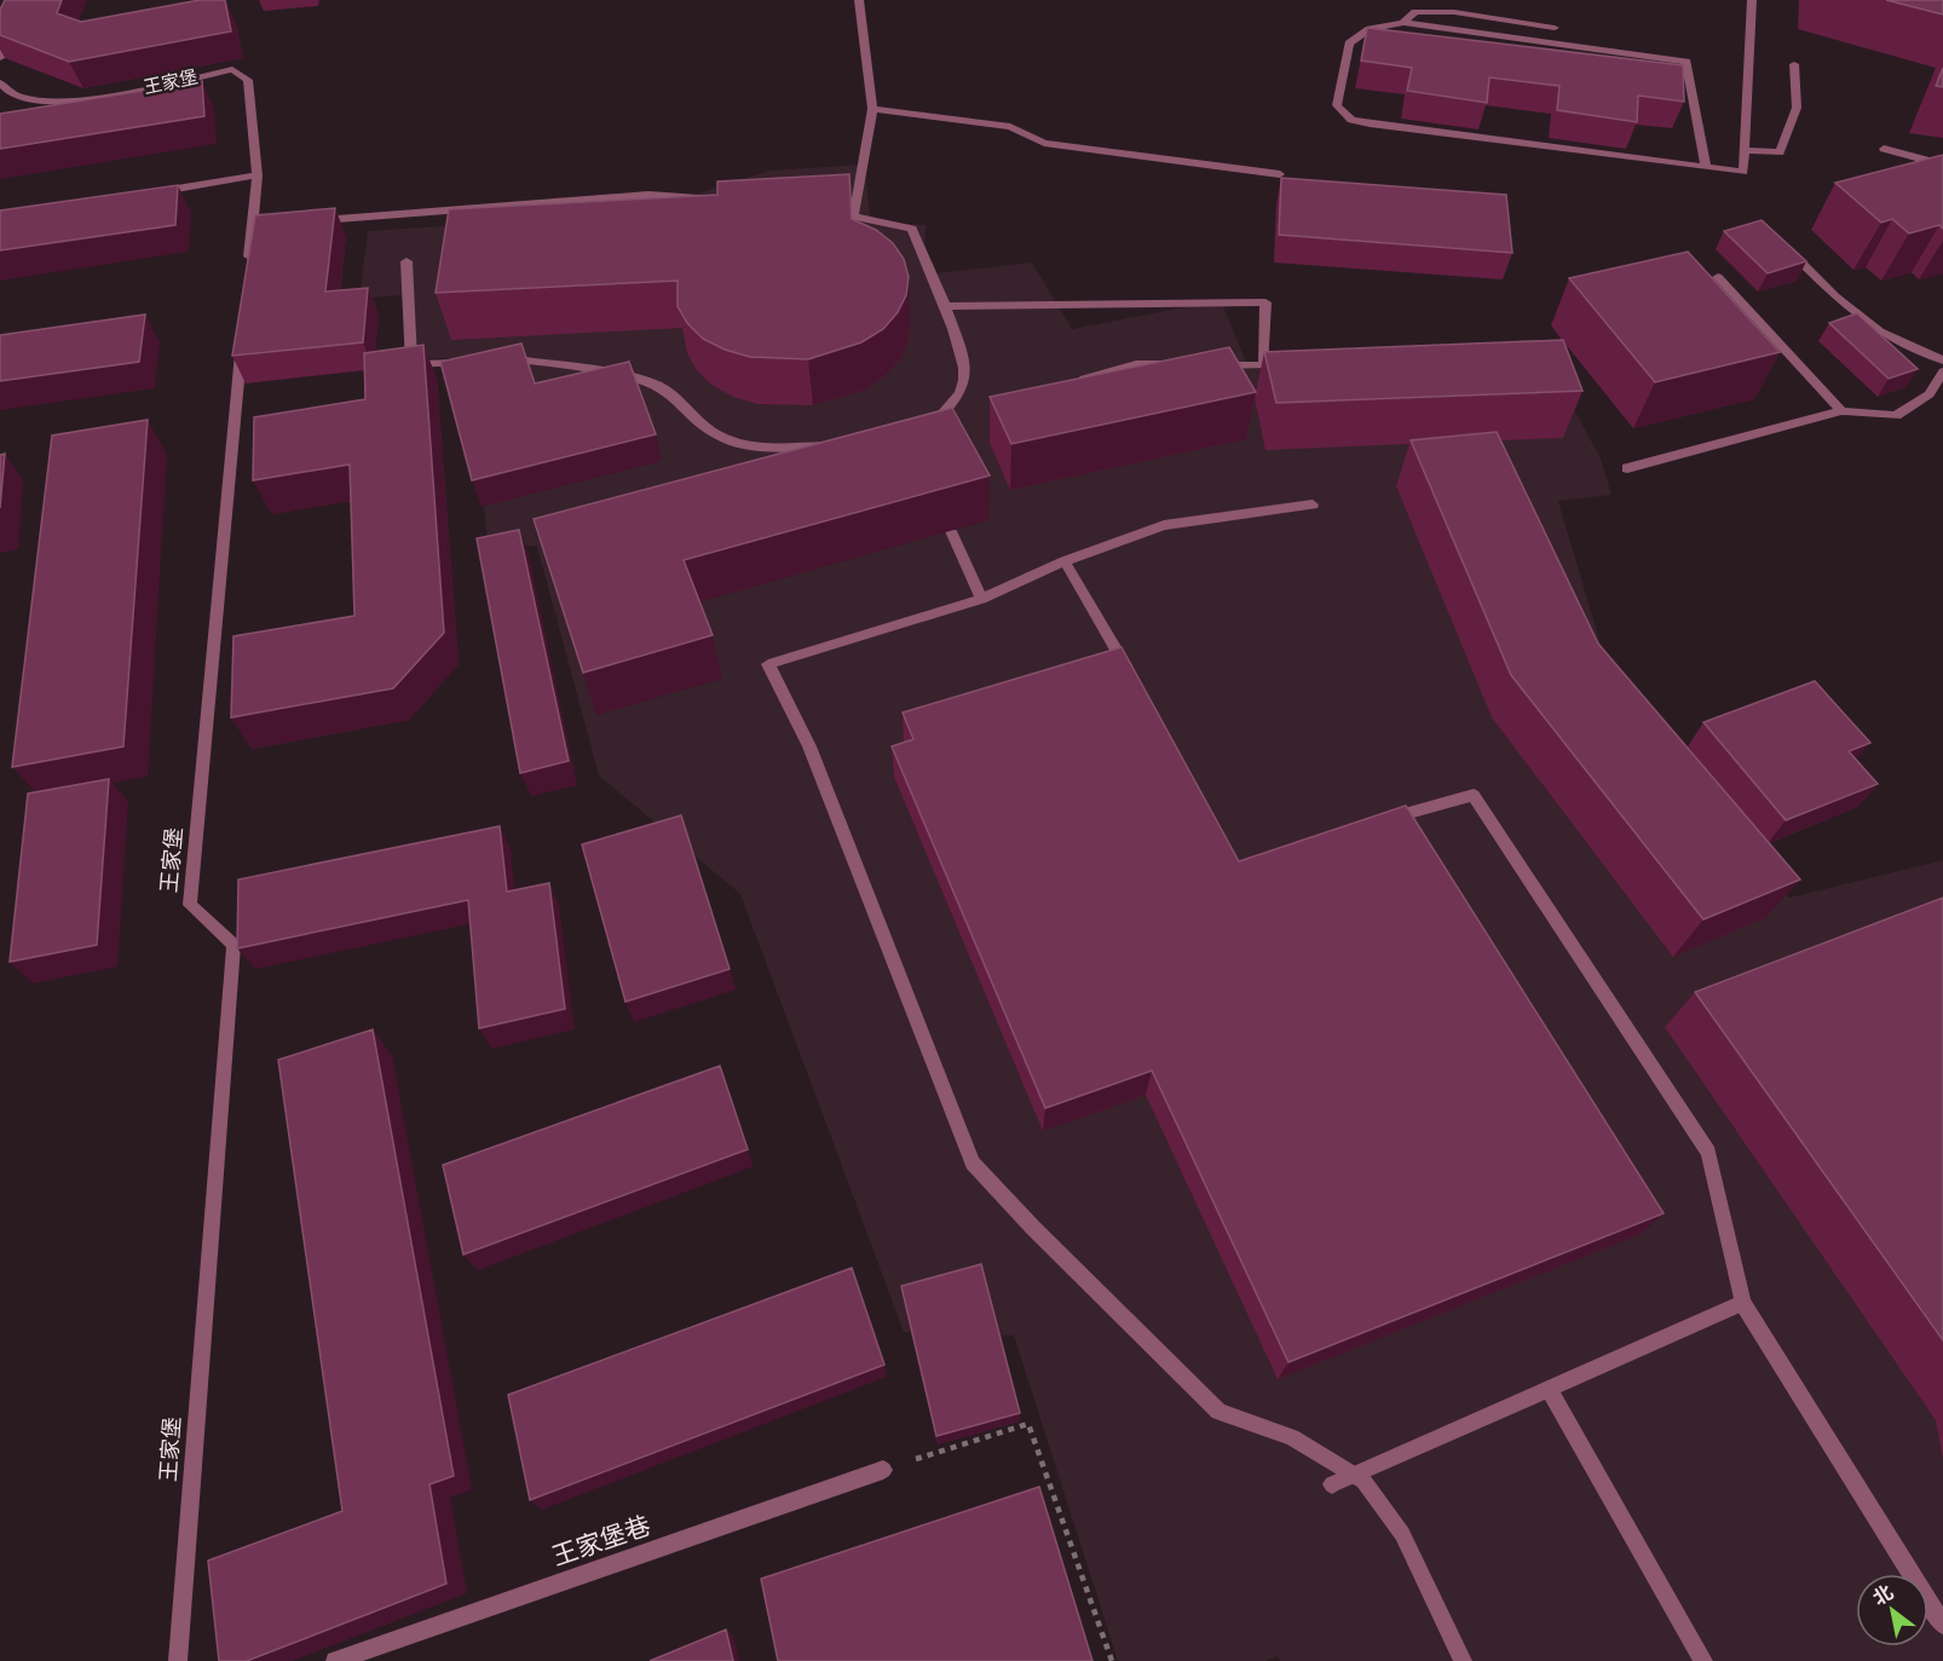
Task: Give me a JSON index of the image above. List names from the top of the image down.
{
  "streets": {
    "street": ["王家堡", "王家堡巷"]
  },
  "north": "top left"
}
